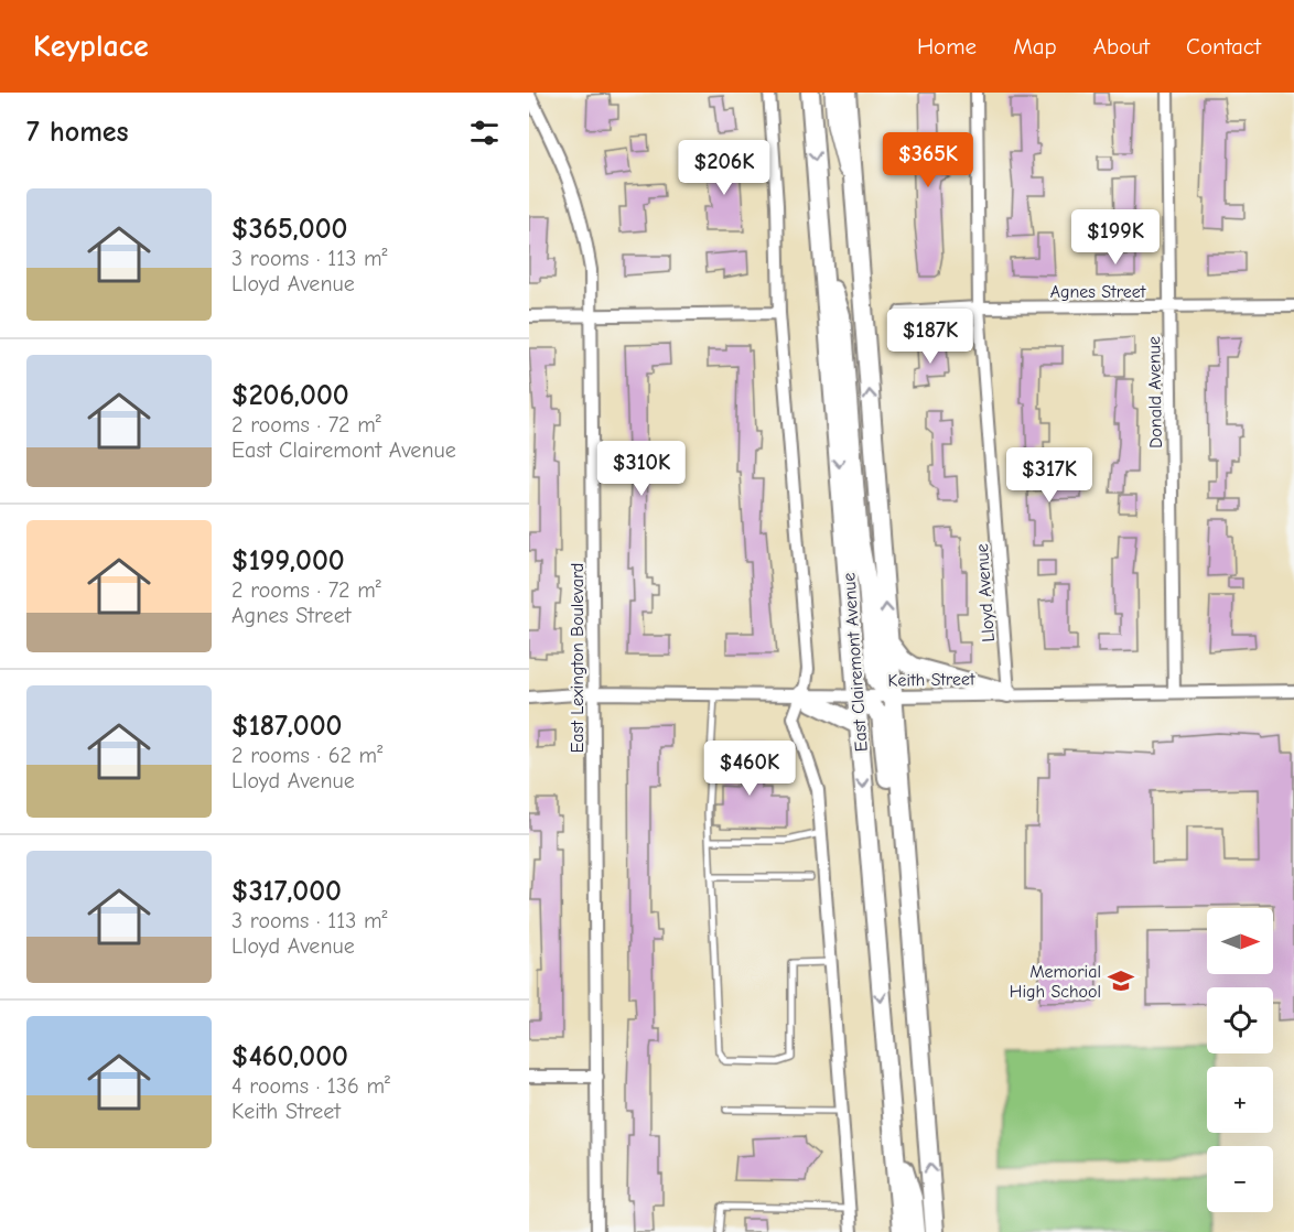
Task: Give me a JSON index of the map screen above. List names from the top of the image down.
{
  "streets": {
    "main road": ["East Clairemont Avenue"],
    "street": [
      "Agnes Street",
      "Donald Avenue",
      "Lloyd Avenue",
      "East Lexington Boulevard",
      "Keith Street"
    ]
  },
  "crossings": [
    ["Agnes Street", "Donald Avenue"],
    ["Agnes Street", "Lloyd Avenue"],
    ["Donald Avenue", "Keith Street"],
    ["Lloyd Avenue", "Keith Street"],
    ["East Lexington Boulevard", "Keith Street"],
    ["East Clairemont Avenue", "Keith Street"]
  ],
  "places": {
    "school or university": ["Memorial High School"]
  },
  "north": "right",
  "page": {
    "header": "Keyplace",
    "nav": [
      "Home",
      "Map",
      "About",
      "Contact"
    ],
    "heading": "7 homes",
    "price": [
      "$365K",
      "$206K",
      "$199K",
      "$187K",
      "$310K",
      "$317K",
      "$460K"
    ],
    "list": [
      {
        "name": "$365,000",
        "note": "3 rooms · 113 m² · Lloyd Avenue"
      },
      {
        "name": "$206,000",
        "note": "2 rooms · 72 m² · East Clairemont Avenue"
      },
      {
        "name": "$199,000",
        "note": "2 rooms · 72 m² · Agnes Street"
      },
      {
        "name": "$187,000",
        "note": "2 rooms · 62 m² · Lloyd Avenue"
      },
      {
        "name": "$317,000",
        "note": "3 rooms · 113 m² · Lloyd Avenue"
      },
      {
        "name": "$460,000",
        "note": "4 rooms · 136 m² · Keith Street"
      }
    ],
    "map_buttons": ["+", "−"]
  }
}
